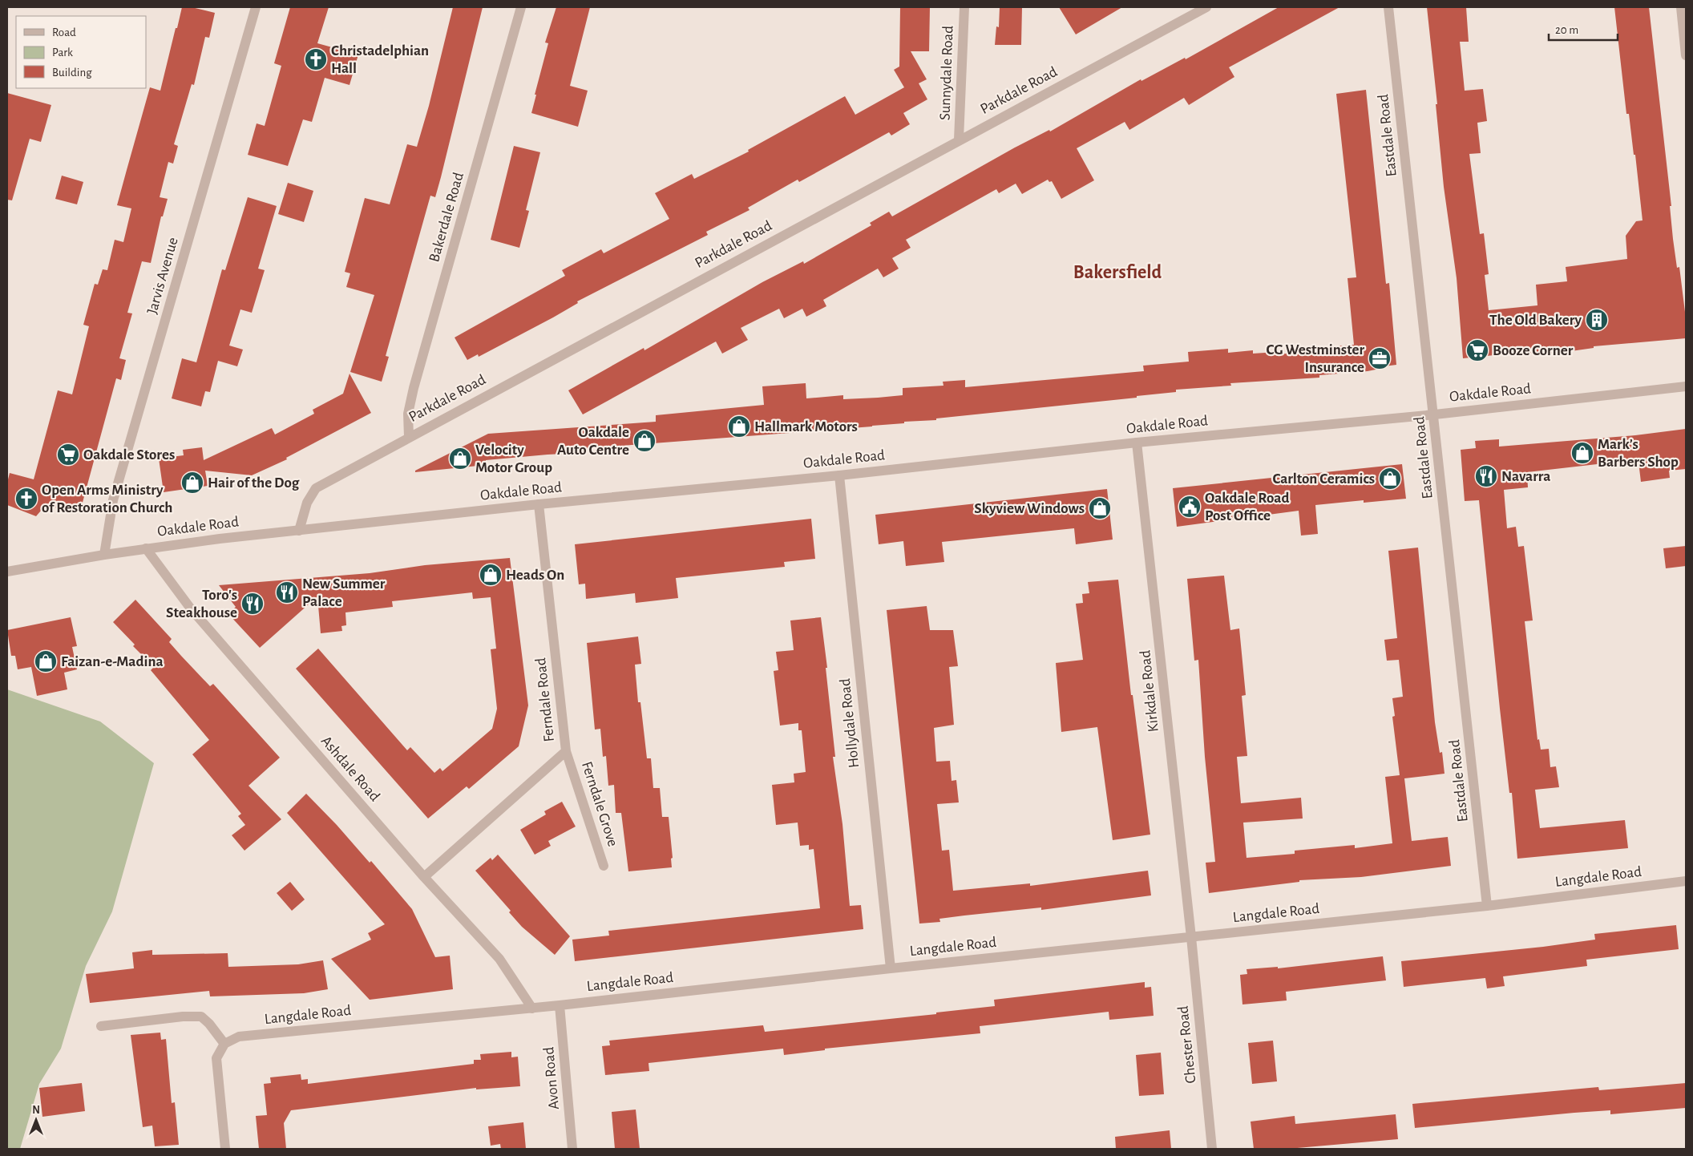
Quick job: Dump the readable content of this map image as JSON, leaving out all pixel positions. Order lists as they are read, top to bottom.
{
  "streets": {
    "street": [
      "Sunnydale Road",
      "Parkdale Road",
      "Eastdale Road",
      "Bakerdale Road",
      "Jarvis Avenue",
      "Oakdale Road",
      "Kirkdale Road",
      "Ferndale Road",
      "Hollydale Road",
      "Ashdale Road",
      "Ferndale Grove",
      "Langdale Road",
      "Chester Road",
      "Avon Road"
    ]
  },
  "crossings": [
    ["Sunnydale Road", "Parkdale Road"],
    ["Parkdale Road", "Bakerdale Road"],
    ["Parkdale Road", "Oakdale Road"],
    ["Eastdale Road", "Oakdale Road"],
    ["Eastdale Road", "Langdale Road"],
    ["Jarvis Avenue", "Oakdale Road"],
    ["Oakdale Road", "Kirkdale Road"],
    ["Oakdale Road", "Ferndale Road"],
    ["Oakdale Road", "Hollydale Road"],
    ["Oakdale Road", "Ashdale Road"],
    ["Kirkdale Road", "Langdale Road"],
    ["Kirkdale Road", "Chester Road"],
    ["Ferndale Road", "Ashdale Road"],
    ["Ferndale Road", "Ferndale Grove"],
    ["Hollydale Road", "Langdale Road"],
    ["Ashdale Road", "Langdale Road"],
    ["Langdale Road", "Chester Road"],
    ["Langdale Road", "Avon Road"]
  ],
  "districts": ["Bakersfield"],
  "places": {
    "church": ["Christadelphian Hall", "Open Arms Ministry of Restoration Church"],
    "building": ["The Old Bakery"],
    "supermarket": ["Booze Corner", "Oakdale Stores"],
    "office": ["CG Westminster Insurance"],
    "shop": [
      "Hallmark Motors",
      "Oakdale Auto Centre",
      "Mark’s Barbers Shop",
      "Velocity Motor Group",
      "Carlton Ceramics",
      "Hair of the Dog",
      "Skyview Windows",
      "Heads On",
      "Faizan-e-Madina"
    ],
    "restaurant": ["Navarra", "New Summer Palace", "Toro's Steakhouse"],
    "public building": ["Oakdale Road Post Office"]
  },
  "legend": ["Road", "Park", "Building"],
  "scale_bar": "20 m",
  "north": "top"
}
